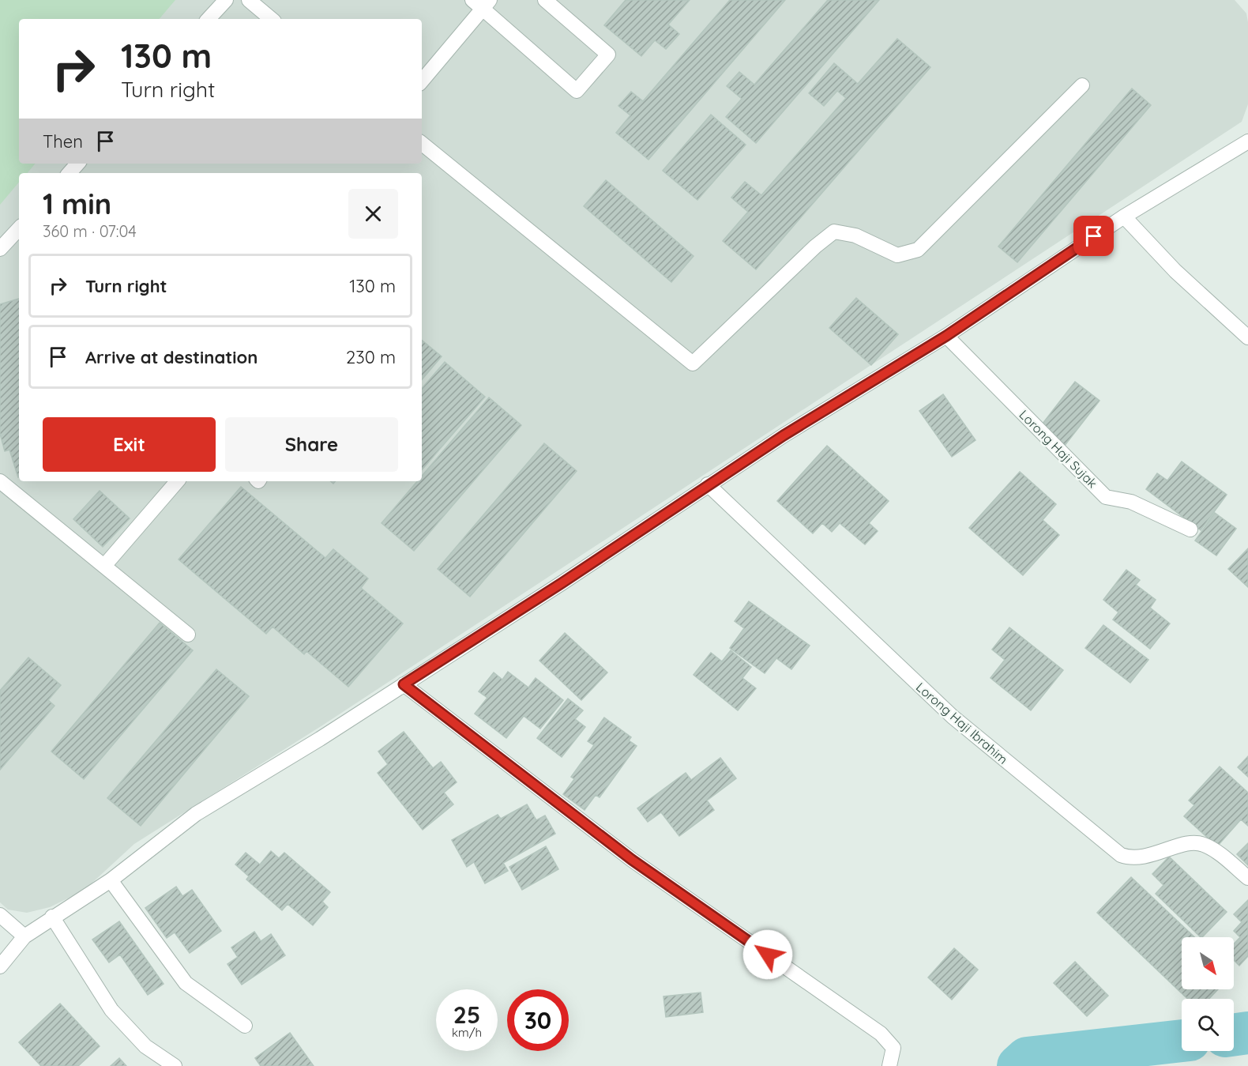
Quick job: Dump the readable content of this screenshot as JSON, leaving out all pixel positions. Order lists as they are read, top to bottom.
{
  "streets": {
    "street": ["Lorong Haji Sujak", "Lorong Haji Ibrahim"]
  },
  "north": "bottom right",
  "page": {
    "turn": ["130 m", "Turn right"],
    "then": "Then",
    "heading": ["1 min", "360 m · 07:04"],
    "list": [
      {
        "name": "Turn right",
        "value": "130 m"
      },
      {
        "name": "Arrive at destination",
        "value": "230 m"
      }
    ],
    "buttons": ["Exit", "Share"],
    "speed": "25 km/h",
    "limit": "30"
  }
}
